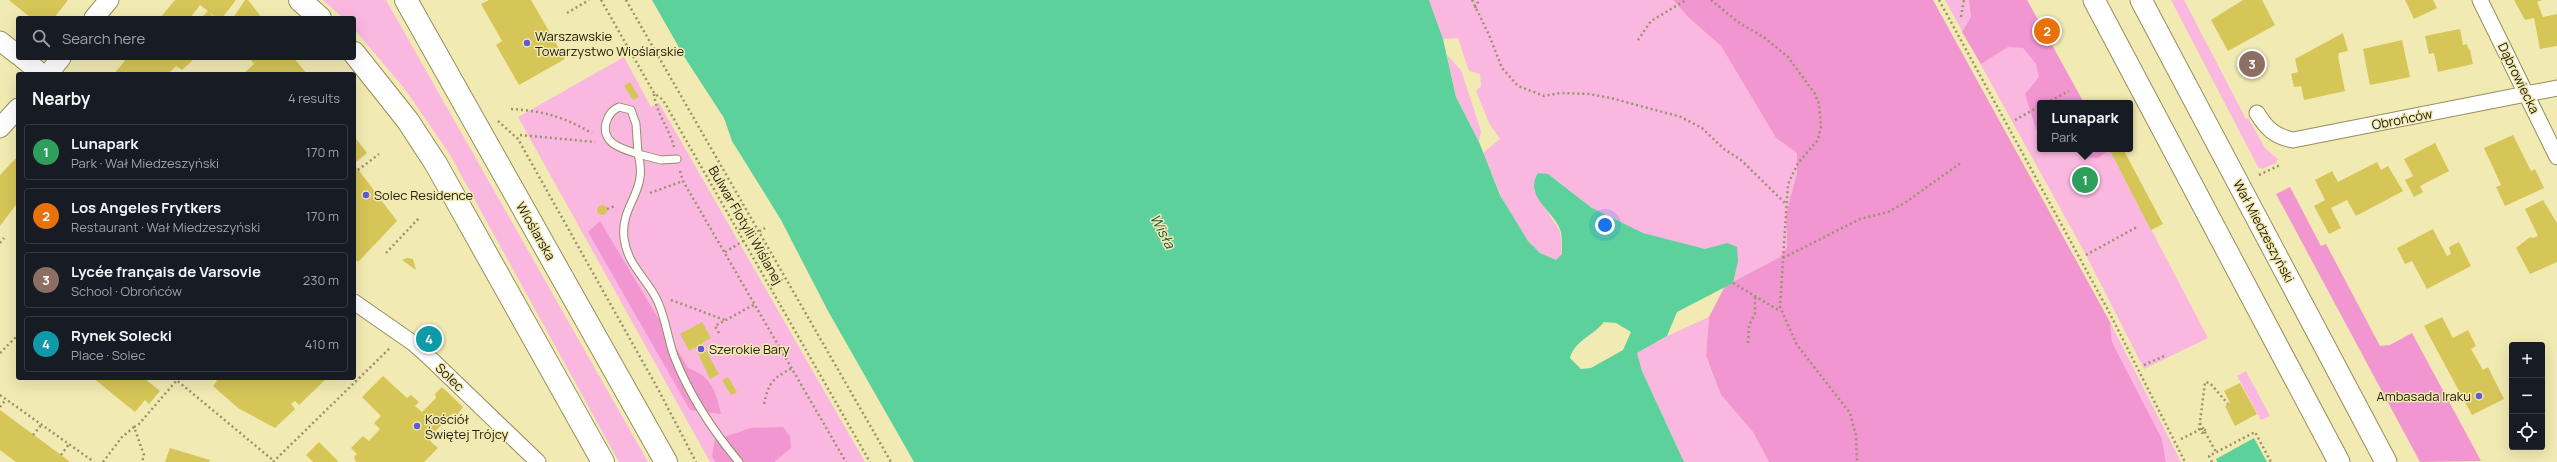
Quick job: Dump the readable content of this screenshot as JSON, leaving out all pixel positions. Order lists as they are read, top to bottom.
{
  "streets": {
    "main road": ["Wioślarska", "Wał Miedzeszyński"],
    "street": ["Dąbrowiecka", "Obrońców", "Solec"],
    "path": ["Bulwar Flotylli Wiślanej"]
  },
  "crossings": [
    ["Dąbrowiecka", "Obrońców"]
  ],
  "water": ["Wisła"],
  "places": [
    "Warszawskie Towarzystwo Wioślarskie",
    "Solec Residence",
    "Szerokie Bary",
    "Ambasada Iraku",
    "Kościół Świętej Trójcy"
  ],
  "page": {
    "pins": [
      "2",
      "3",
      "1",
      "4"
    ],
    "search": "Search here",
    "heading": ["Nearby", "4 results"],
    "popup": ["Lunapark", "Park"],
    "list": [
      {
        "mark": "1",
        "name": "Lunapark",
        "note": "Park · Wał Miedzeszyński",
        "value": "170 m"
      },
      {
        "mark": "2",
        "name": "Los Angeles Frytkers",
        "note": "Restaurant · Wał Miedzeszyński",
        "value": "170 m"
      },
      {
        "mark": "3",
        "name": "Lycée français de Varsovie",
        "note": "School · Obrońców",
        "value": "230 m"
      },
      {
        "mark": "4",
        "name": "Rynek Solecki",
        "note": "Place · Solec",
        "value": "410 m"
      }
    ],
    "map_buttons": ["+", "−"]
  }
}
